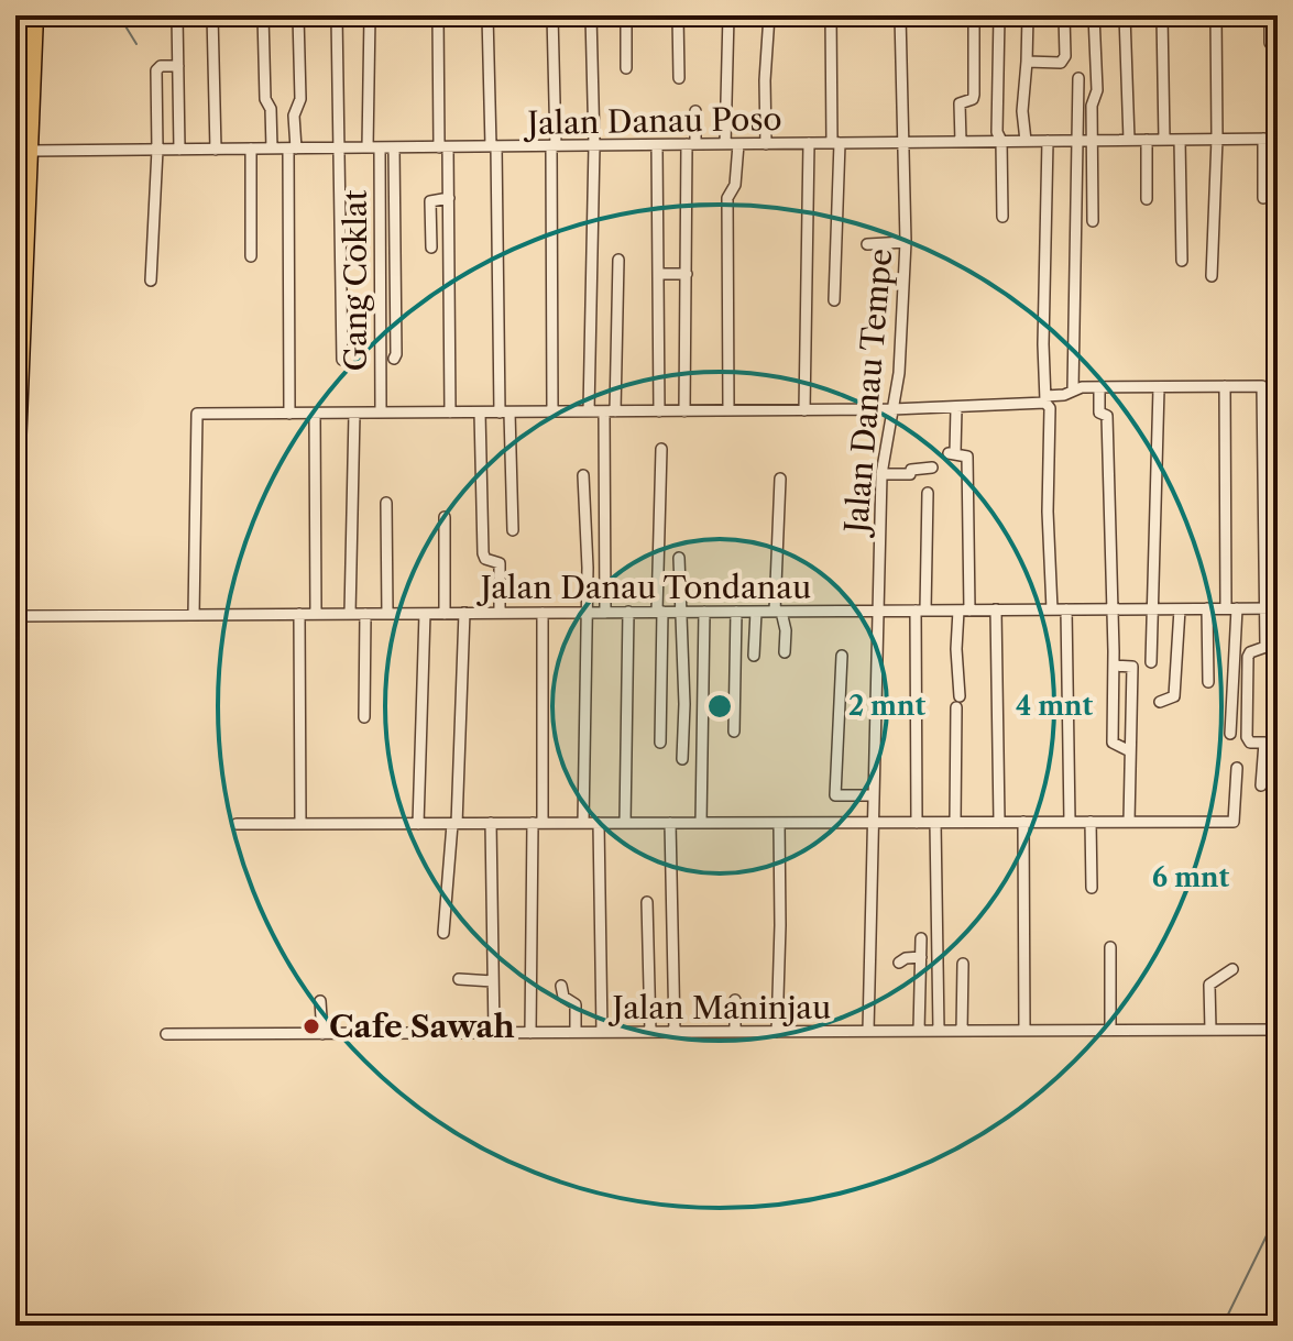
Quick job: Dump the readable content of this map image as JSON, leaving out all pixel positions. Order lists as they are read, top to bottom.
{
  "streets": {
    "street": [
      "Jalan Danau Poso",
      "Gang Coklat",
      "Jalan Danau Tempe",
      "Jalan Danau Tondanau",
      "Jalan Maninjau"
    ]
  },
  "crossings": [
    ["Jalan Danau Poso", "Gang Coklat"],
    ["Jalan Danau Poso", "Jalan Danau Tempe"],
    ["Jalan Danau Tempe", "Jalan Danau Tondanau"],
    ["Jalan Danau Tempe", "Jalan Maninjau"]
  ],
  "places": ["Cafe Sawah"],
  "rings": ["2 mnt", "4 mnt", "6 mnt"]
}
